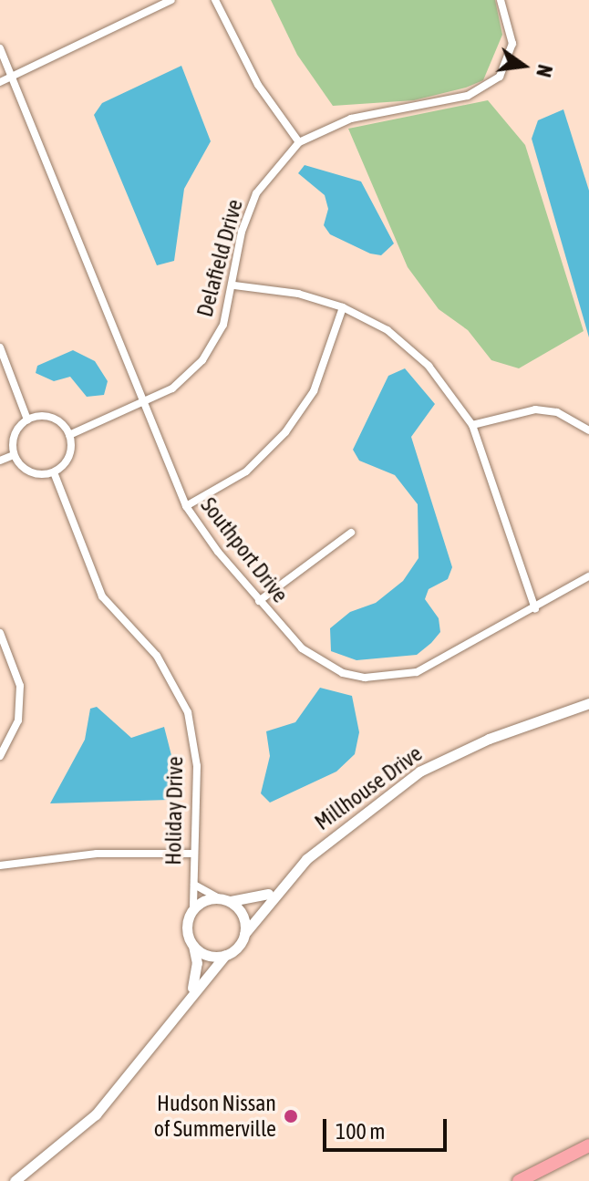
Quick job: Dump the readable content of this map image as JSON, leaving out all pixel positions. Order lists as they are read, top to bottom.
{
  "streets": {
    "main road": ["Millhouse Drive"],
    "street": ["Delafield Drive", "Southport Drive", "Holiday Drive"]
  },
  "crossings": [
    ["Delafield Drive", "Southport Drive"],
    ["Delafield Drive", "Holiday Drive"],
    ["Millhouse Drive", "Holiday Drive"]
  ],
  "places": ["Hudson Nissan of Summerville"],
  "scale_bar": "100 m",
  "north": "right"
}
